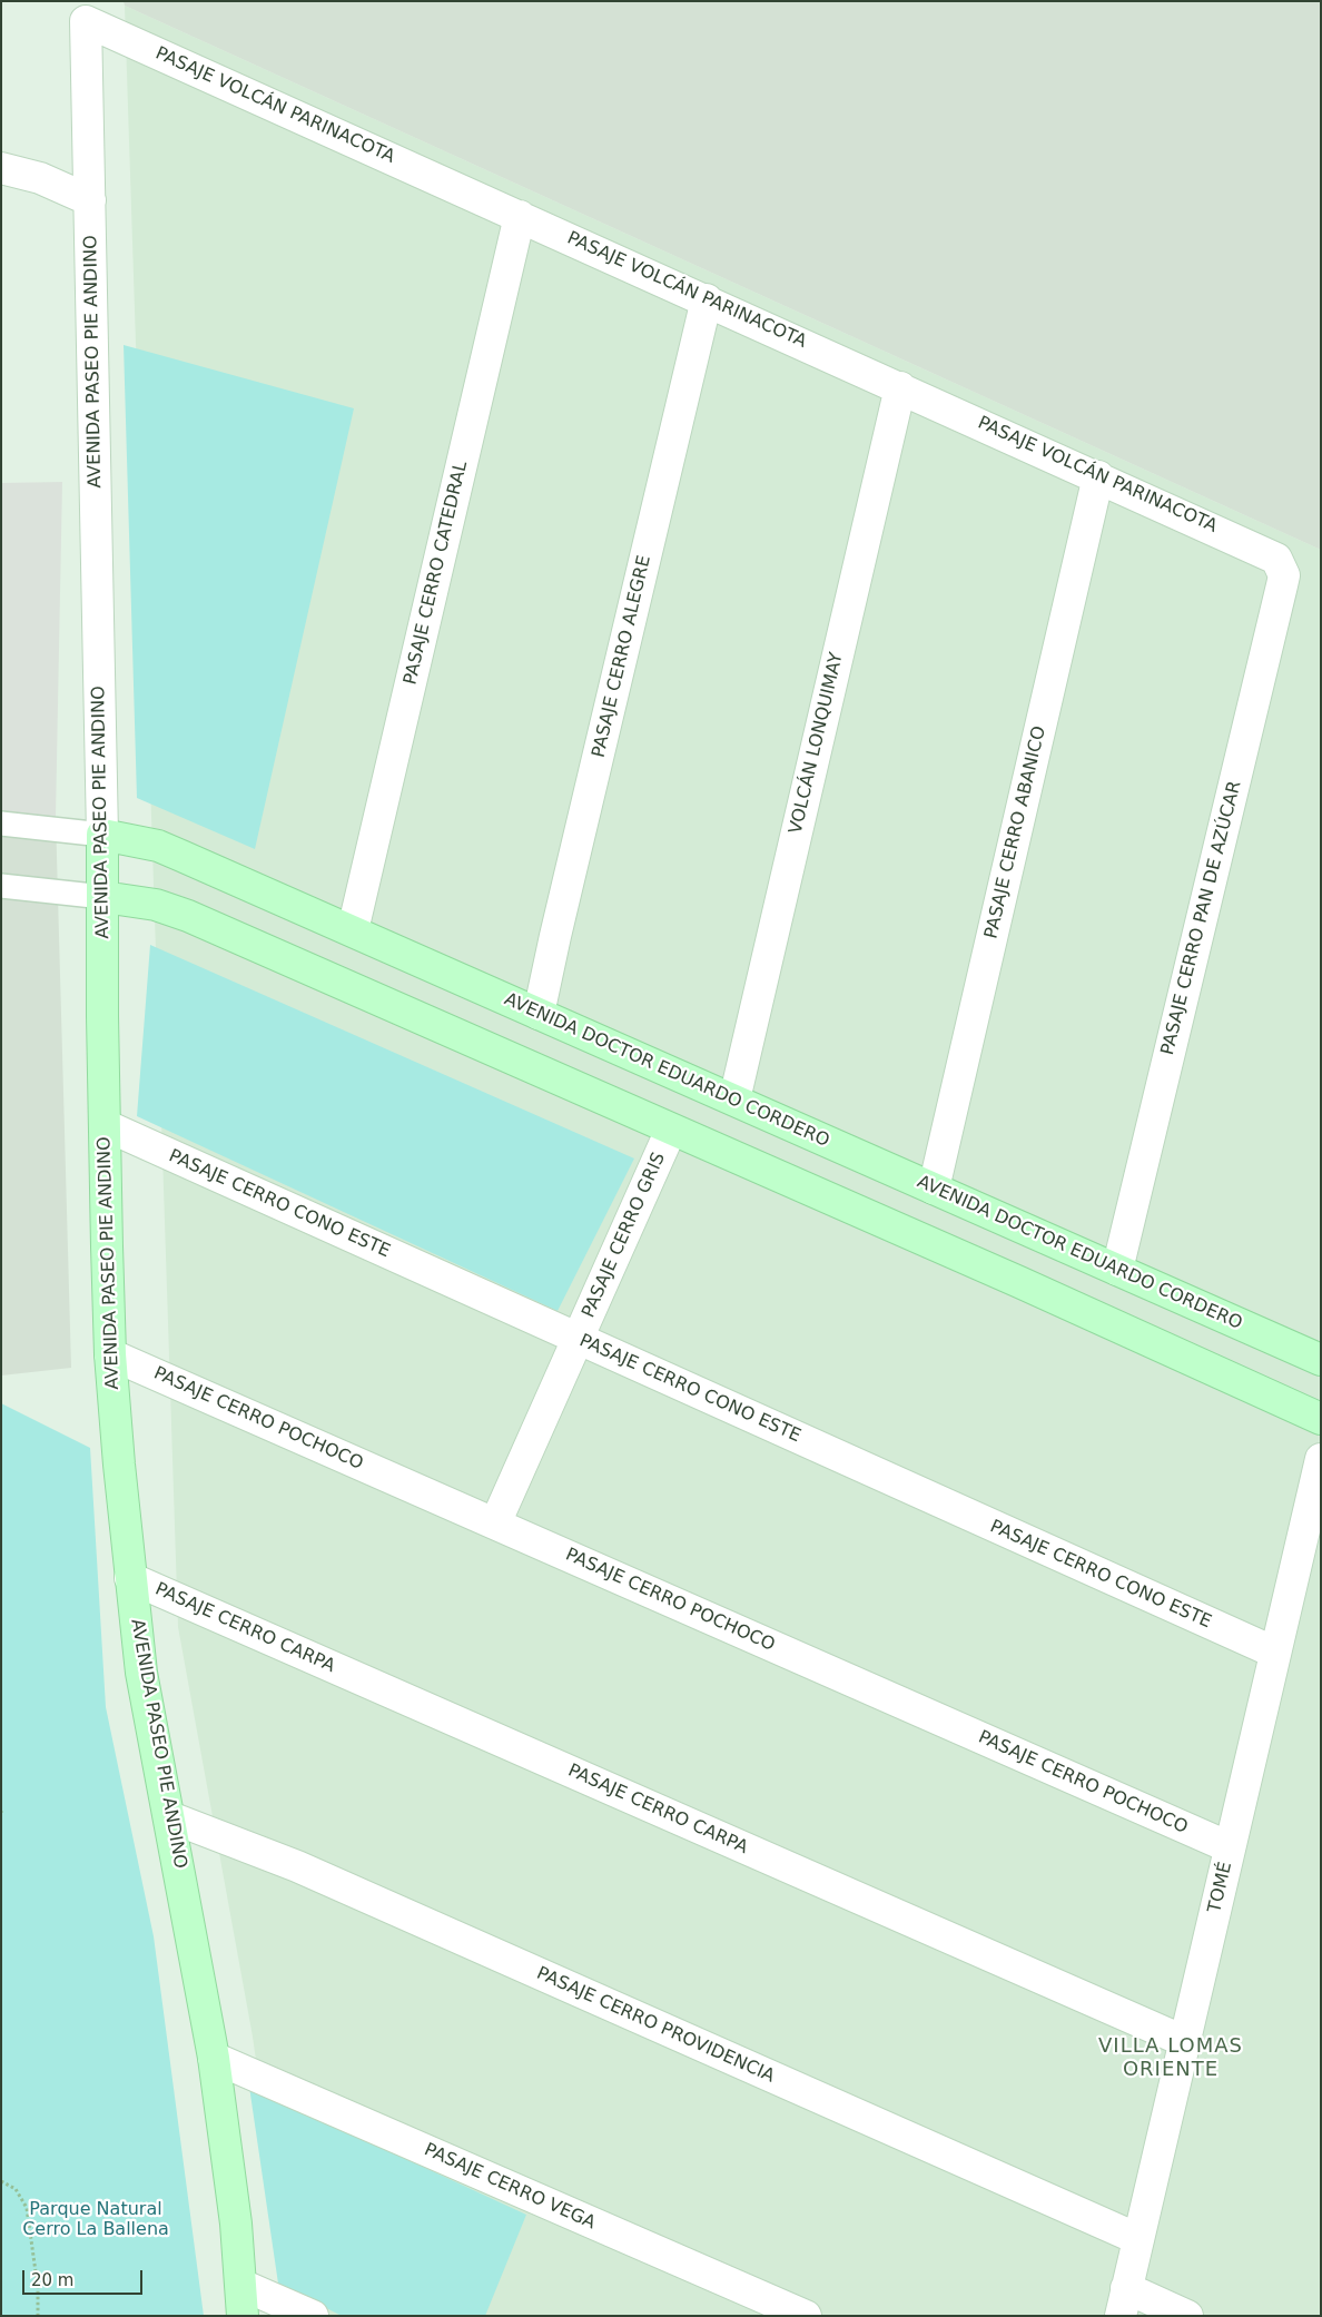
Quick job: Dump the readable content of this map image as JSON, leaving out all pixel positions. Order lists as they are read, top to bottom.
{
  "streets": {
    "street": [
      "PASAJE VOLCÁN PARINACOTA",
      "AVENIDA PASEO PIE ANDINO",
      "PASAJE CERRO CATEDRAL",
      "PASAJE CERRO ALEGRE",
      "VOLCÁN LONQUIMAY",
      "PASAJE CERRO ABANICO",
      "PASAJE CERRO PAN DE AZÚCAR",
      "AVENIDA DOCTOR EDUARDO CORDERO",
      "PASAJE CERRO CONO ESTE",
      "PASAJE CERRO GRIS",
      "PASAJE CERRO POCHOCO",
      "PASAJE CERRO CARPA",
      "TOMÉ",
      "PASAJE CERRO PROVIDENCIA",
      "PASAJE CERRO VEGA"
    ]
  },
  "crossings": [
    ["PASAJE VOLCÁN PARINACOTA", "AVENIDA PASEO PIE ANDINO"],
    ["PASAJE VOLCÁN PARINACOTA", "PASAJE CERRO CATEDRAL"],
    ["PASAJE VOLCÁN PARINACOTA", "PASAJE CERRO ALEGRE"],
    ["PASAJE VOLCÁN PARINACOTA", "VOLCÁN LONQUIMAY"],
    ["PASAJE VOLCÁN PARINACOTA", "PASAJE CERRO ABANICO"],
    ["PASAJE VOLCÁN PARINACOTA", "PASAJE CERRO PAN DE AZÚCAR"],
    ["AVENIDA PASEO PIE ANDINO", "AVENIDA DOCTOR EDUARDO CORDERO"],
    ["AVENIDA PASEO PIE ANDINO", "PASAJE CERRO CONO ESTE"],
    ["AVENIDA PASEO PIE ANDINO", "PASAJE CERRO POCHOCO"],
    ["AVENIDA PASEO PIE ANDINO", "PASAJE CERRO CARPA"],
    ["AVENIDA PASEO PIE ANDINO", "PASAJE CERRO PROVIDENCIA"],
    ["AVENIDA PASEO PIE ANDINO", "PASAJE CERRO VEGA"],
    ["PASAJE CERRO CATEDRAL", "AVENIDA DOCTOR EDUARDO CORDERO"],
    ["PASAJE CERRO ALEGRE", "AVENIDA DOCTOR EDUARDO CORDERO"],
    ["VOLCÁN LONQUIMAY", "AVENIDA DOCTOR EDUARDO CORDERO"],
    ["PASAJE CERRO ABANICO", "AVENIDA DOCTOR EDUARDO CORDERO"],
    ["PASAJE CERRO PAN DE AZÚCAR", "AVENIDA DOCTOR EDUARDO CORDERO"],
    ["PASAJE CERRO CONO ESTE", "PASAJE CERRO GRIS"],
    ["PASAJE CERRO CONO ESTE", "TOMÉ"],
    ["PASAJE CERRO GRIS", "PASAJE CERRO POCHOCO"],
    ["PASAJE CERRO POCHOCO", "TOMÉ"],
    ["PASAJE CERRO CARPA", "TOMÉ"],
    ["TOMÉ", "PASAJE CERRO PROVIDENCIA"]
  ],
  "districts": ["VILLA LOMAS ORIENTE"],
  "parks": ["Parque Natural Cerro La Ballena"],
  "scale_bar": "20 m"
}
